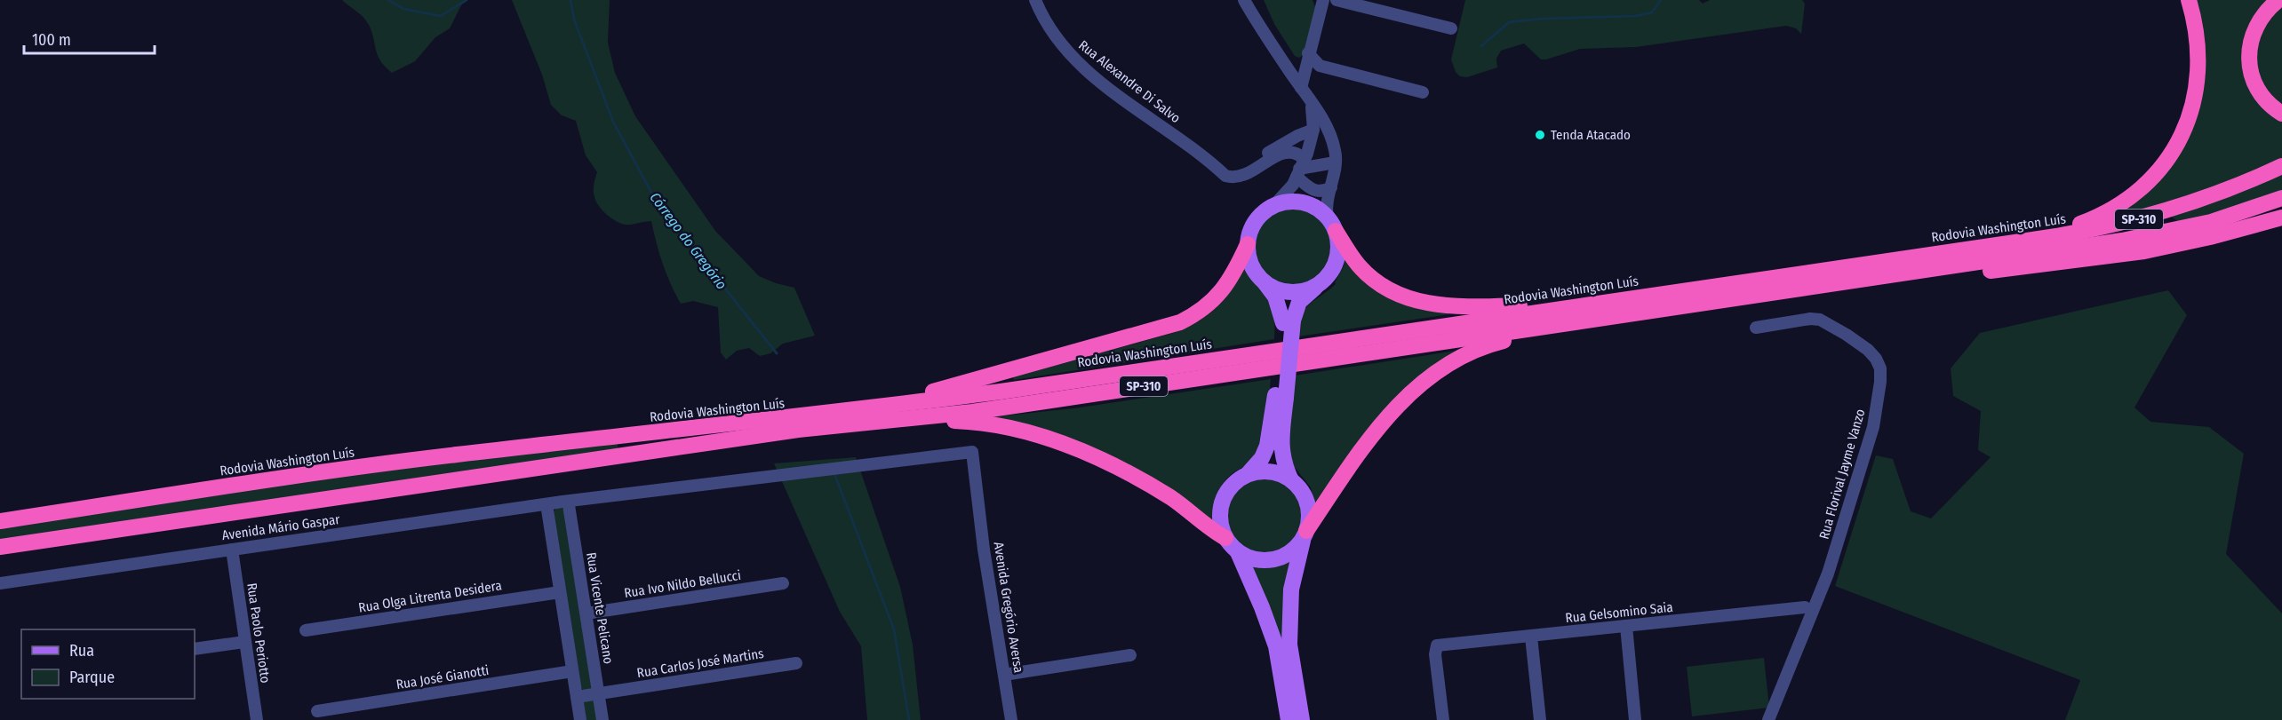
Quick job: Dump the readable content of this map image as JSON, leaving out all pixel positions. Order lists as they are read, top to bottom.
{
  "streets": {
    "highway": ["SP-310", "Rodovia Washington Luís"],
    "street": [
      "Rua Alexandre Di Salvo",
      "Rua Florival Jayme Vanzo",
      "Avenida Mário Gaspar",
      "Rua Ivo Nildo Bellucci",
      "Rua Olga Litrenta Desidera",
      "Avenida Gregório Aversa",
      "Rua Vicente Pelicano",
      "Rua Gelsomino Saia",
      "Rua Paolo Periotto",
      "Rua Carlos José Martins",
      "Rua José Gianotti"
    ]
  },
  "crossings": [
    ["Avenida Mário Gaspar", "Avenida Gregório Aversa"],
    ["Avenida Mário Gaspar", "Rua Vicente Pelicano"],
    ["Avenida Mário Gaspar", "Rua Paolo Periotto"],
    ["Rua Ivo Nildo Bellucci", "Rua Vicente Pelicano"],
    ["Avenida Gregório Aversa", "Rua Vicente Pelicano"],
    ["Rua Vicente Pelicano", "Rua Carlos José Martins"]
  ],
  "water": ["Córrego do Gregório"],
  "places": ["Tenda Atacado"],
  "legend": ["Rua", "Parque"],
  "scale_bar": "100 m"
}
